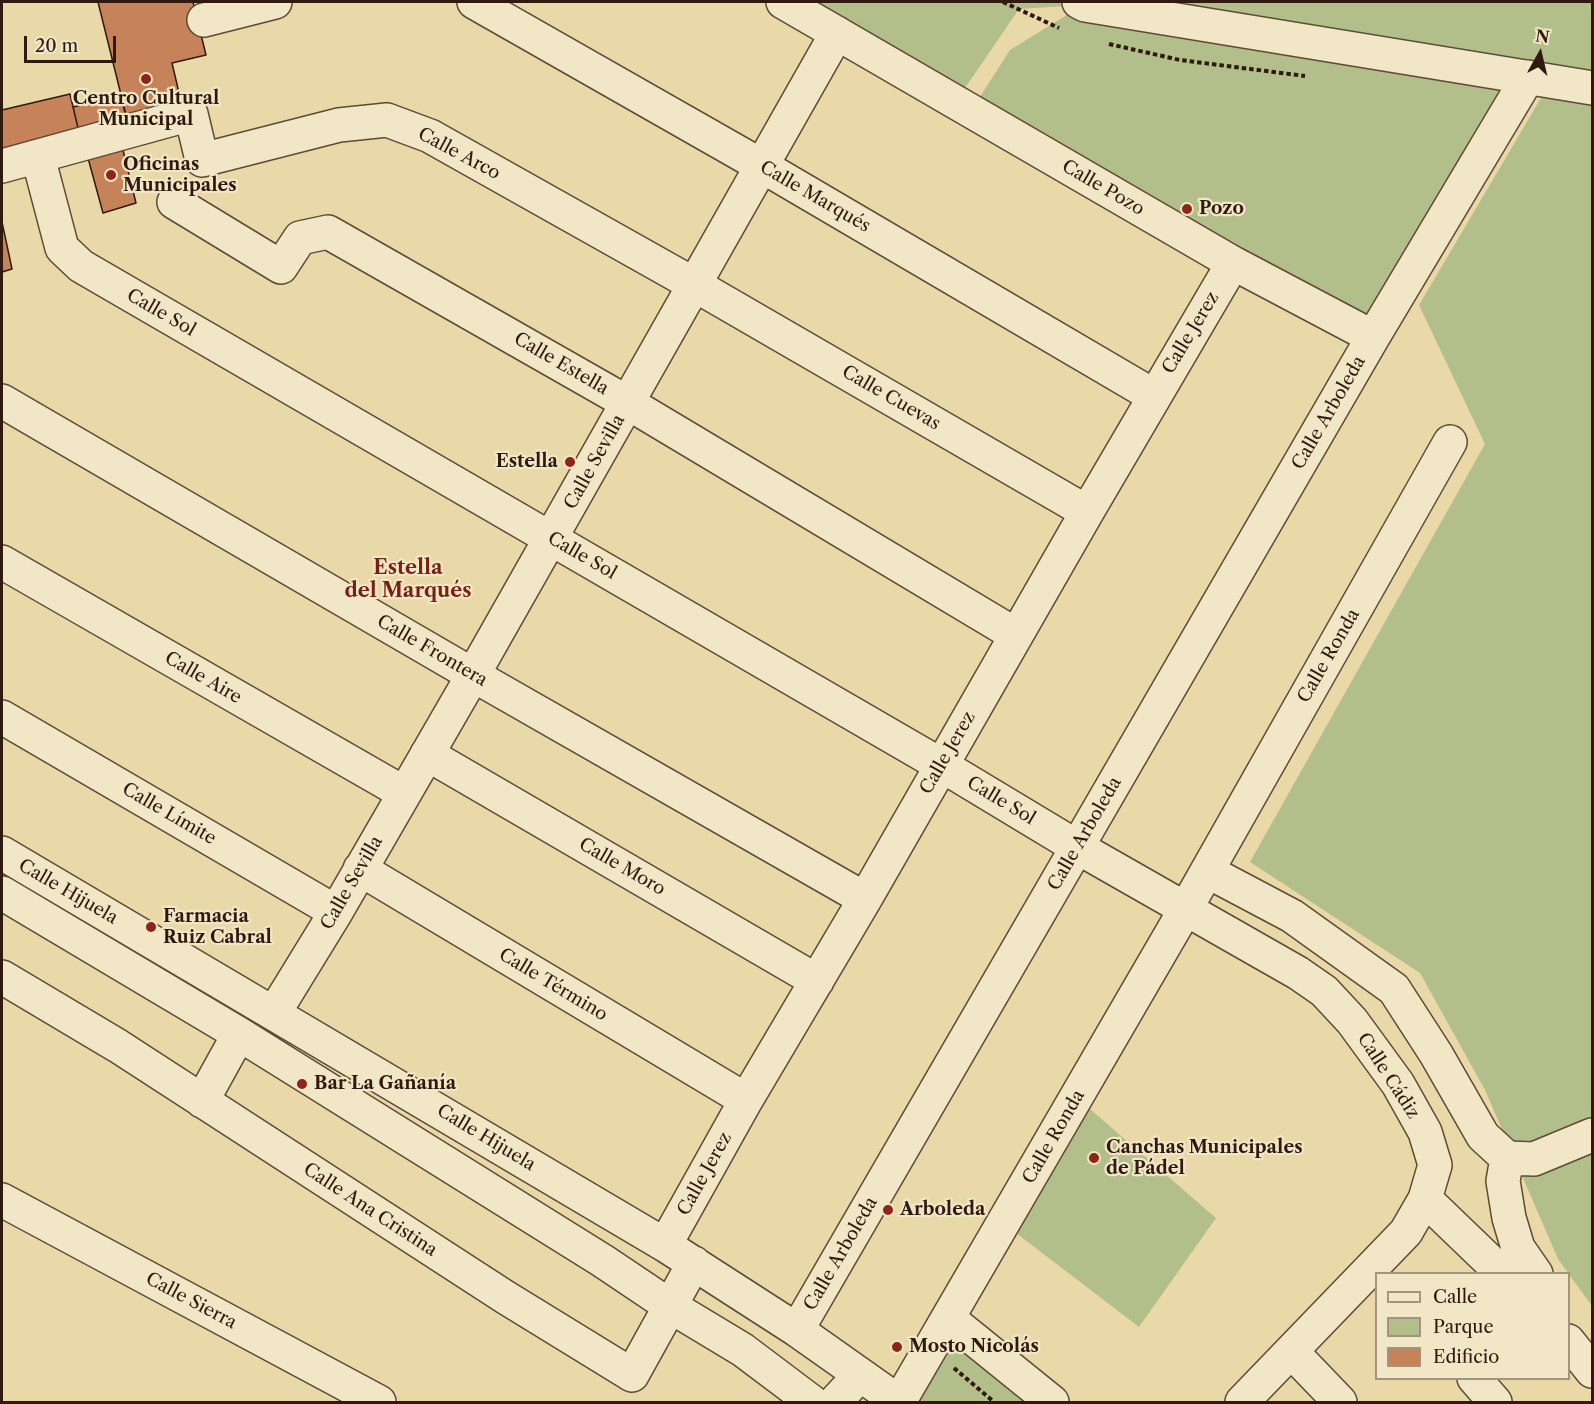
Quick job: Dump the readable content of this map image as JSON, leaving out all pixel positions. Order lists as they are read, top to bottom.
{
  "streets": {
    "street": [
      "Calle Arco",
      "Calle Pozo",
      "Calle Marqués",
      "Calle Sol",
      "Calle Jerez",
      "Calle Estella",
      "Calle Cuevas",
      "Calle Arboleda",
      "Calle Sevilla",
      "Calle Frontera",
      "Calle Ronda",
      "Calle Aire",
      "Calle Límite",
      "Calle Moro",
      "Calle Hijuela",
      "Calle Término",
      "Calle Cádiz",
      "Calle Ana Cristina",
      "Calle Sierra"
    ]
  },
  "crossings": [
    ["Calle Arco", "Calle Sol"],
    ["Calle Arco", "Calle Cuevas"],
    ["Calle Arco", "Calle Sevilla"],
    ["Calle Pozo", "Calle Jerez"],
    ["Calle Pozo", "Calle Arboleda"],
    ["Calle Pozo", "Calle Sevilla"],
    ["Calle Marqués", "Calle Jerez"],
    ["Calle Marqués", "Calle Sevilla"],
    ["Calle Sol", "Calle Jerez"],
    ["Calle Sol", "Calle Arboleda"],
    ["Calle Sol", "Calle Sevilla"],
    ["Calle Sol", "Calle Ronda"],
    ["Calle Sol", "Calle Cádiz"],
    ["Calle Jerez", "Calle Estella"],
    ["Calle Jerez", "Calle Cuevas"],
    ["Calle Jerez", "Calle Frontera"],
    ["Calle Jerez", "Calle Moro"],
    ["Calle Jerez", "Calle Hijuela"],
    ["Calle Jerez", "Calle Término"],
    ["Calle Estella", "Calle Sevilla"],
    ["Calle Cuevas", "Calle Sevilla"],
    ["Calle Arboleda", "Calle Hijuela"],
    ["Calle Sevilla", "Calle Frontera"],
    ["Calle Sevilla", "Calle Aire"],
    ["Calle Sevilla", "Calle Límite"],
    ["Calle Sevilla", "Calle Moro"],
    ["Calle Sevilla", "Calle Hijuela"],
    ["Calle Sevilla", "Calle Término"],
    ["Calle Ronda", "Calle Hijuela"],
    ["Calle Ronda", "Calle Cádiz"],
    ["Calle Hijuela", "Calle Ana Cristina"]
  ],
  "districts": ["Estella del Marqués"],
  "places": [
    "Centro Cultural Municipal",
    "Oficinas Municipales",
    "Pozo",
    "Estella",
    "Farmacia Ruiz Cabral",
    "Bar La Gañanía",
    "Canchas Municipales de Pádel",
    "Arboleda",
    "Mosto Nicolás"
  ],
  "legend": ["Calle", "Parque", "Edificio"],
  "scale_bar": "20 m",
  "north": "top"
}
